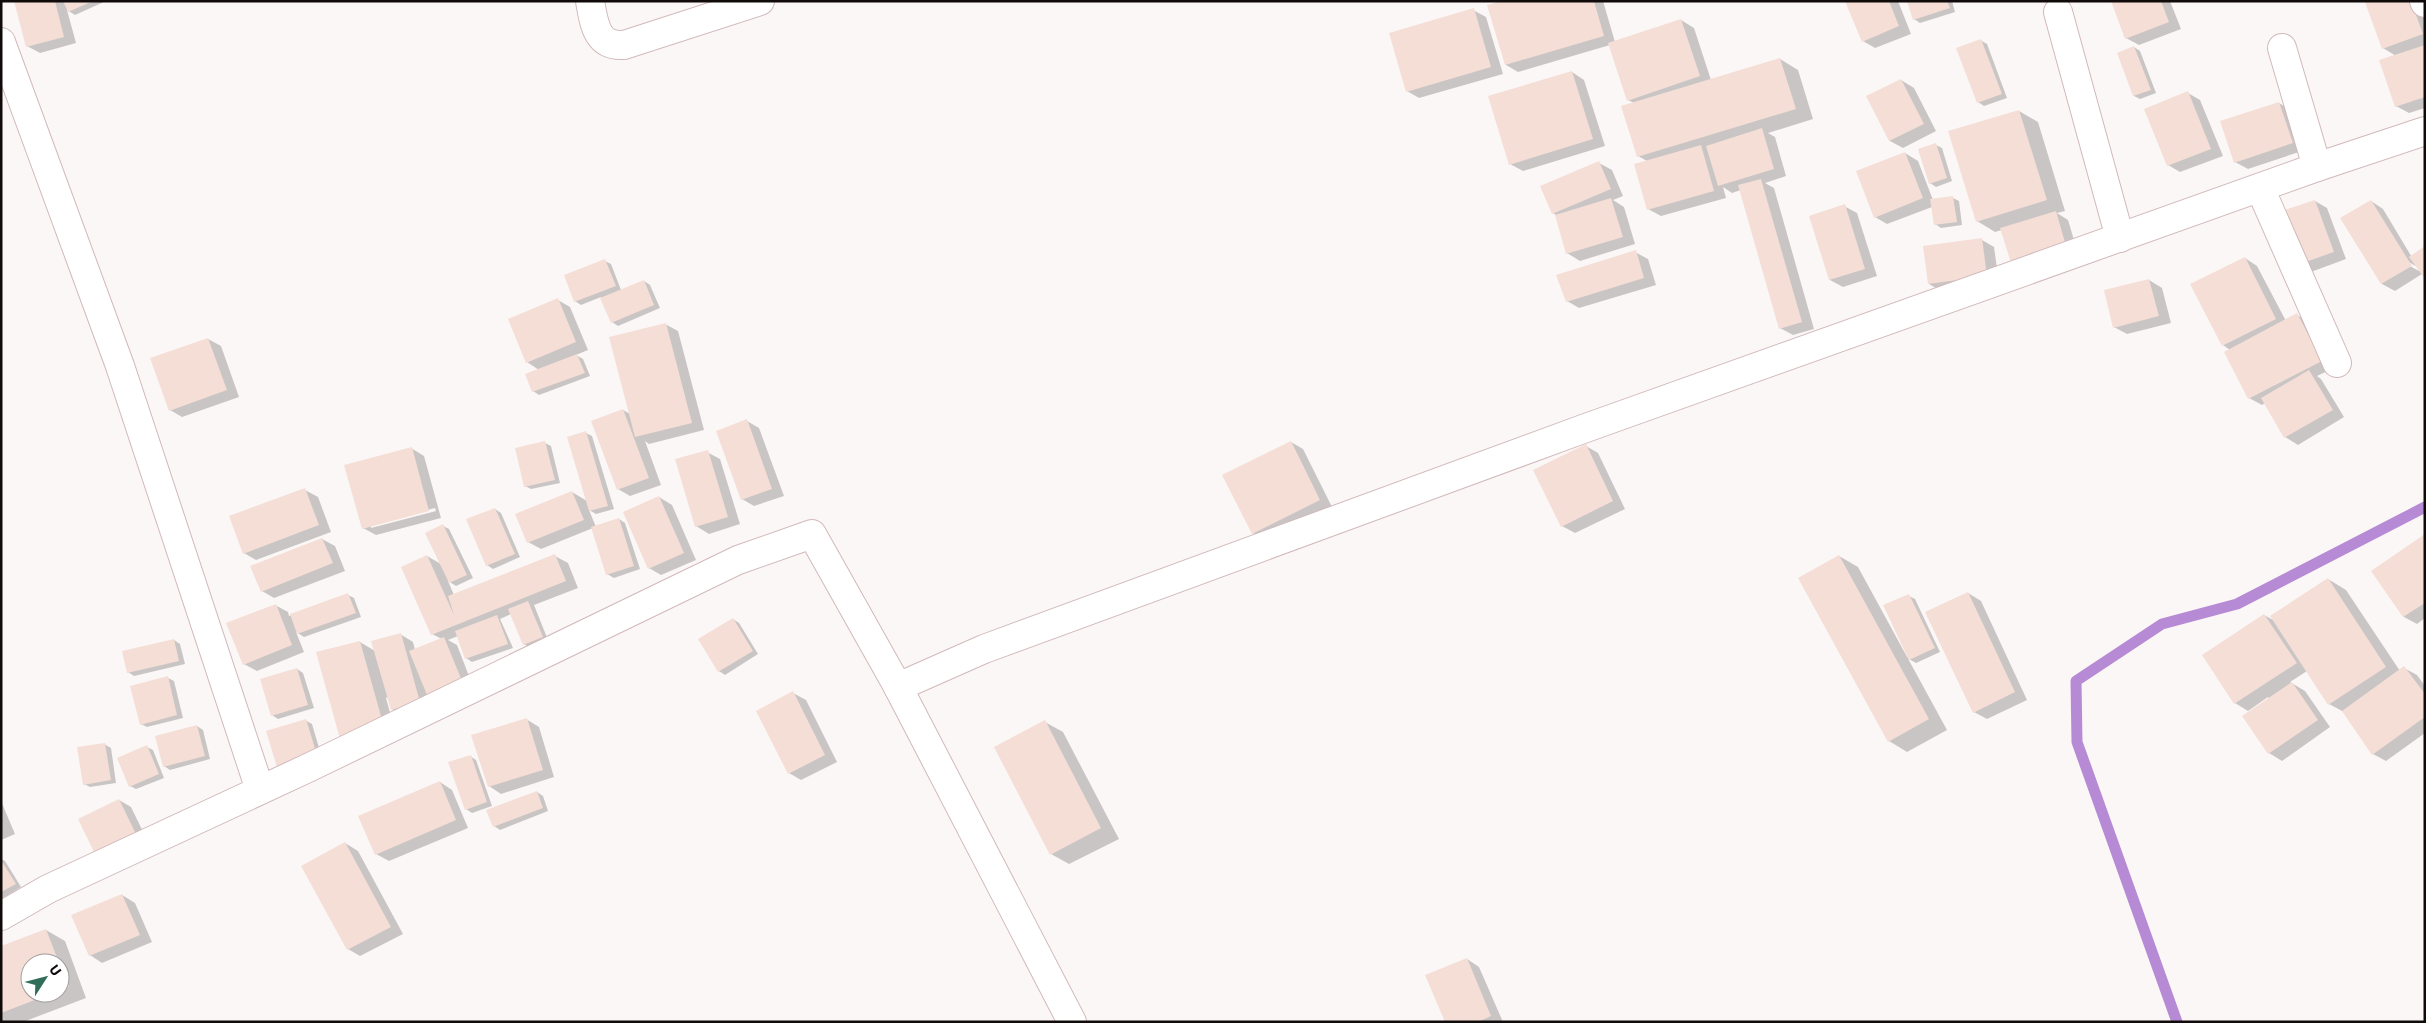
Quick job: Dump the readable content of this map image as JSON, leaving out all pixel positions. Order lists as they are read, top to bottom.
{
  "north": "top right"
}
